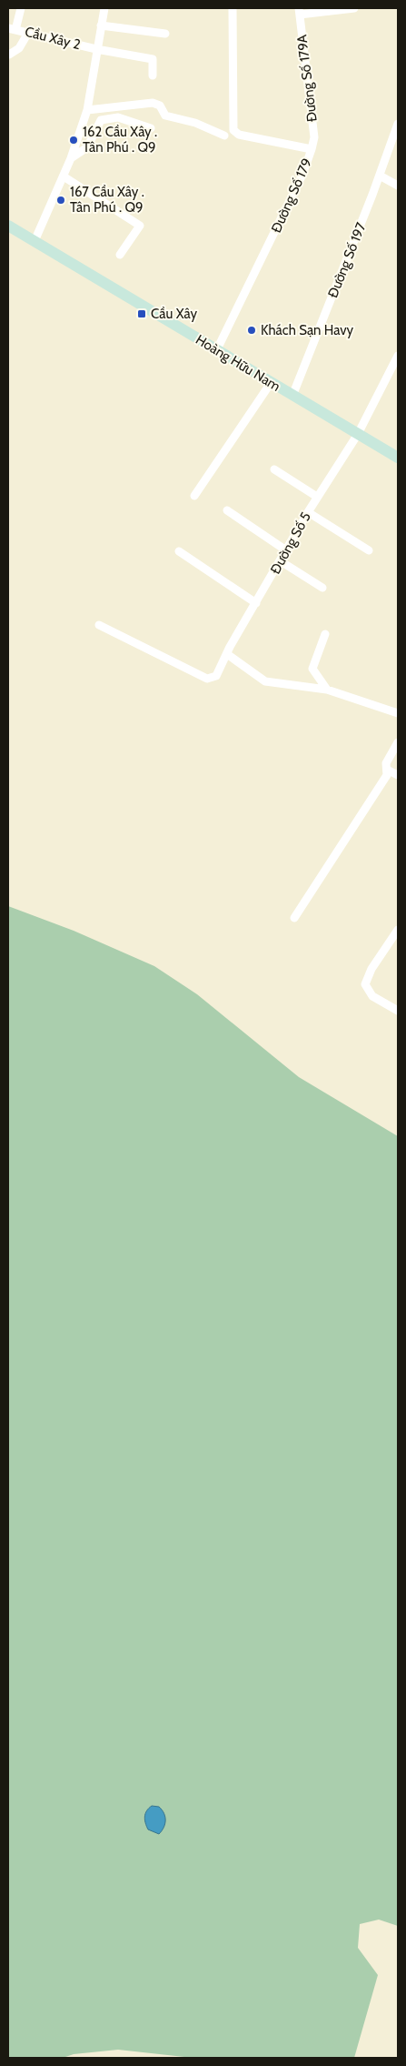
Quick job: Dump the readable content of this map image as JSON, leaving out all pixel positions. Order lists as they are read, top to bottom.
{
  "streets": {
    "main road": ["Hoàng Hữu Nam"],
    "street": [
      "Cầu Xây 2",
      "Đường Số 179A",
      "Đường Số 179",
      "Đường Số 197",
      "Đường Số 5"
    ]
  },
  "crossings": [
    ["Đường Số 179A", "Đường Số 179"],
    ["Đường Số 179", "Hoàng Hữu Nam"],
    ["Đường Số 197", "Hoàng Hữu Nam"],
    ["Hoàng Hữu Nam", "Đường Số 5"]
  ],
  "places": {
    "other": ["162 Cầu Xây . Tân Phú . Q9", "167 Cầu Xây . Tân Phú . Q9", "Khách Sạn Havy"],
    "transit": ["Cầu Xây"]
  }
}
